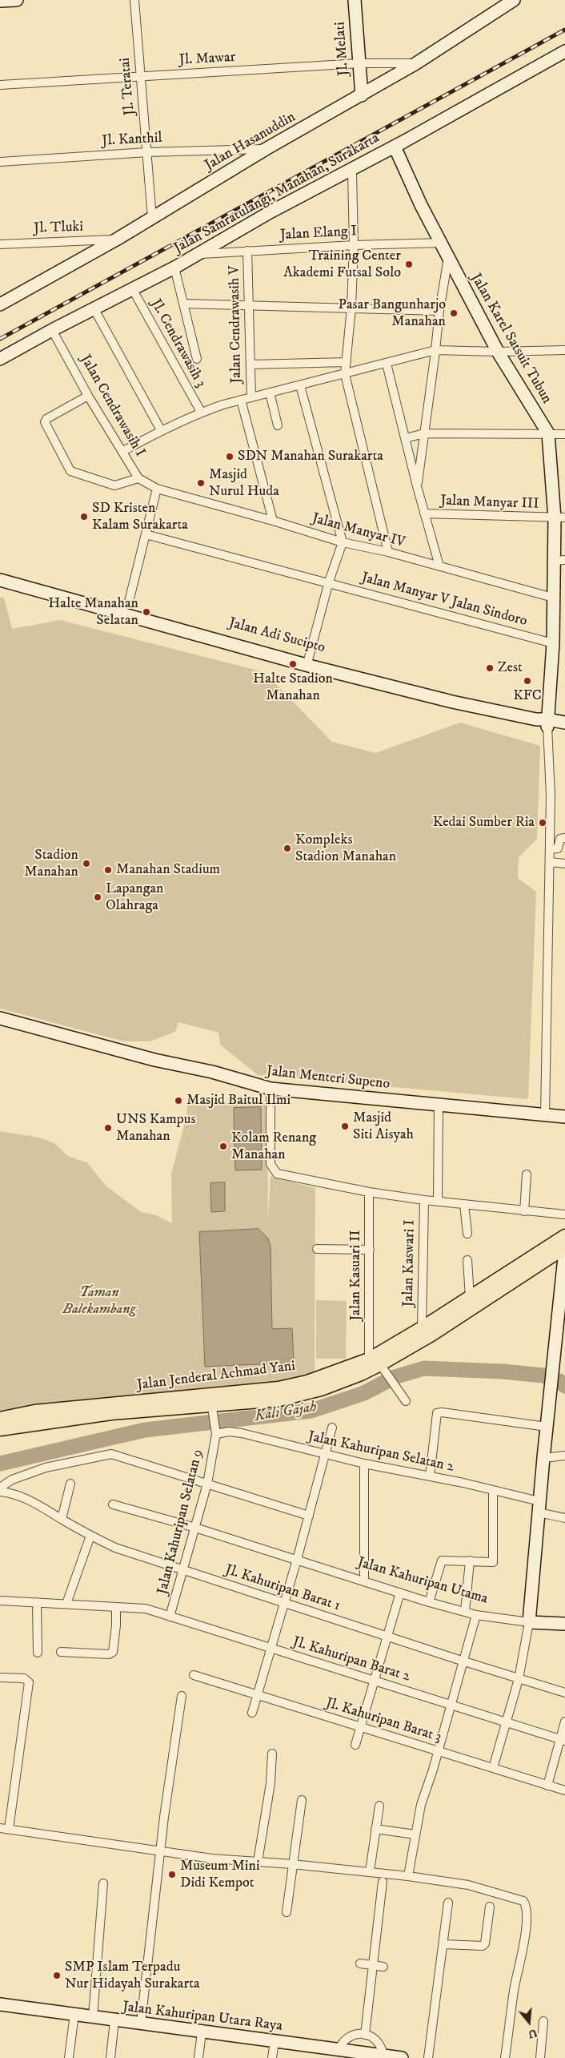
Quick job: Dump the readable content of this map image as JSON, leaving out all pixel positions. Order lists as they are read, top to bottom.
{
  "streets": {
    "main road": [
      "Jl. Melati",
      "Jalan Hasanuddin",
      "Jalan Samratulangi, Manahan, Surakarta",
      "Jalan Karel Satsuit Tubun",
      "Jalan Adi Sucipto",
      "Jalan Menteri Supeno",
      "Jalan Jenderal Achmad Yani",
      "Jalan Kahuripan Utama",
      "Jalan Kahuripan Utara Raya"
    ],
    "street": [
      "Jl. Mawar",
      "Jl. Teratai",
      "Jl. Kanthil",
      "Jl. Tluki",
      "Jalan Elang I",
      "Jalan Cendrawasih V",
      "Jl. Cendrawasih 3",
      "Jalan Cendrawasih I",
      "Jalan Manyar III",
      "Jalan Manyar IV",
      "Jalan Manyar V Jalan Sindoro",
      "Jalan Kaswari I",
      "Jalan Kasuari II",
      "Jalan Kahuripan Selatan 2",
      "Jalan Kahuripan Selatan 9",
      "Jl. Kahuripan Barat 1",
      "Jl. Kahuripan Barat 2",
      "Jl. Kahuripan Barat 3"
    ]
  },
  "crossings": [
    ["Jl. Melati", "Jl. Mawar"],
    ["Jl. Melati", "Jalan Hasanuddin"],
    ["Jl. Mawar", "Jl. Teratai"],
    ["Jl. Mawar", "Jalan Hasanuddin"],
    ["Jl. Teratai", "Jl. Kanthil"],
    ["Jl. Teratai", "Jalan Hasanuddin"],
    ["Jl. Kanthil", "Jalan Hasanuddin"],
    ["Jalan Hasanuddin", "Jl. Tluki"],
    ["Jalan Samratulangi, Manahan, Surakarta", "Jalan Elang I"],
    ["Jalan Samratulangi, Manahan, Surakarta", "Jalan Karel Satsuit Tubun"],
    ["Jalan Samratulangi, Manahan, Surakarta", "Jl. Cendrawasih 3"],
    ["Jalan Samratulangi, Manahan, Surakarta", "Jalan Cendrawasih I"],
    ["Jalan Elang I", "Jalan Cendrawasih V"],
    ["Jalan Elang I", "Jalan Karel Satsuit Tubun"],
    ["Jalan Karel Satsuit Tubun", "Jalan Manyar III"],
    ["Jalan Karel Satsuit Tubun", "Jalan Manyar IV"],
    ["Jalan Karel Satsuit Tubun", "Jalan Manyar V Jalan Sindoro"],
    ["Jalan Karel Satsuit Tubun", "Jalan Adi Sucipto"],
    ["Jalan Cendrawasih I", "Jalan Manyar IV"],
    ["Jalan Kaswari I", "Jalan Jenderal Achmad Yani"],
    ["Jalan Kasuari II", "Jalan Jenderal Achmad Yani"],
    ["Jalan Kahuripan Selatan 2", "Jalan Kahuripan Selatan 9"],
    ["Jalan Kahuripan Selatan 9", "Jalan Kahuripan Utama"],
    ["Jalan Kahuripan Selatan 9", "Jl. Kahuripan Barat 1"],
    ["Jalan Kahuripan Selatan 9", "Jl. Kahuripan Barat 2"]
  ],
  "water": ["Kali Gajah"],
  "parks": ["Taman Balekambang"],
  "places": [
    "Training Center Akademi Futsal Solo",
    "Pasar Bangunharjo Manahan",
    "SDN Manahan Surakarta",
    "Masjid Nurul Huda",
    "SD Kristen Kalam Surakarta",
    "Halte Manahan Selatan",
    "Halte Stadion Manahan",
    "Zest",
    "KFC",
    "Kedai Sumber Ria",
    "Kompleks Stadion Manahan",
    "Stadion Manahan",
    "Manahan Stadium",
    "Lapangan Olahraga",
    "Masjid Baitul Ilmi",
    "Masjid Siti Aisyah",
    "UNS Kampus Manahan",
    "Kolam Renang Manahan",
    "Museum Mini Didi Kempot",
    "SMP Islam Terpadu Nur Hidayah Surakarta"
  ],
  "north": "bottom"
}
